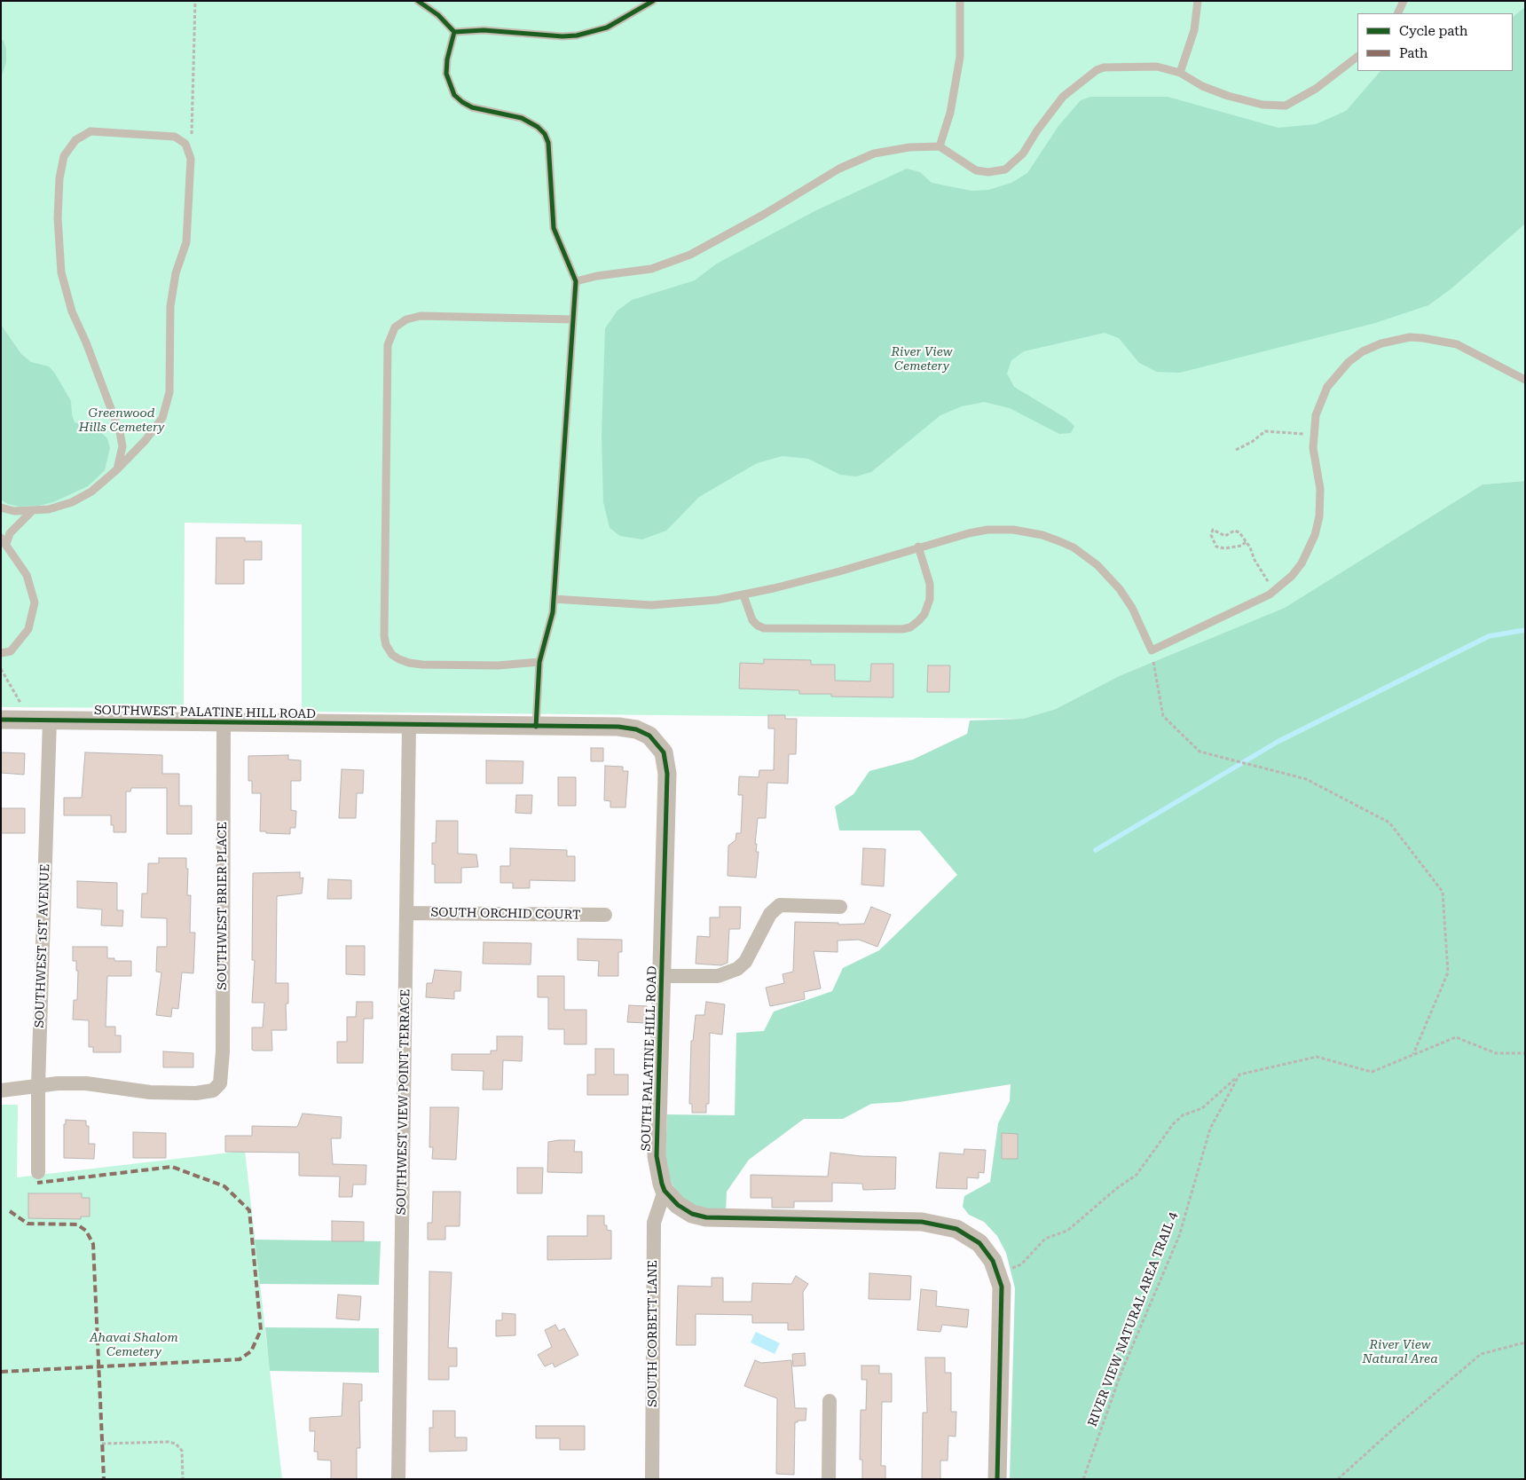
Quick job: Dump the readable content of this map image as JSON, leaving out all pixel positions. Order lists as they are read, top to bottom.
{
  "streets": {
    "street": [
      "SOUTHWEST PALATINE HILL ROAD",
      "SOUTHWEST BRIER PLACE",
      "SOUTH ORCHID COURT",
      "SOUTHWEST 1ST AVENUE",
      "SOUTH PALATINE HILL ROAD",
      "SOUTHWEST VIEW POINT TERRACE",
      "SOUTH CORBETT LANE"
    ],
    "path": ["RIVER VIEW NATURAL AREA TRAIL 4"]
  },
  "crossings": [
    ["SOUTHWEST PALATINE HILL ROAD", "SOUTHWEST BRIER PLACE"],
    ["SOUTHWEST PALATINE HILL ROAD", "SOUTHWEST 1ST AVENUE"],
    ["SOUTHWEST PALATINE HILL ROAD", "SOUTH PALATINE HILL ROAD"],
    ["SOUTHWEST PALATINE HILL ROAD", "SOUTHWEST VIEW POINT TERRACE"],
    ["SOUTHWEST BRIER PLACE", "SOUTHWEST 1ST AVENUE"],
    ["SOUTH ORCHID COURT", "SOUTHWEST VIEW POINT TERRACE"],
    ["SOUTH PALATINE HILL ROAD", "SOUTHWEST VIEW POINT TERRACE"],
    ["SOUTH PALATINE HILL ROAD", "SOUTH CORBETT LANE"]
  ],
  "parks": [
    "River View Cemetery",
    "Greenwood Hills Cemetery",
    "Ahavai Shalom Cemetery",
    "River View Natural Area"
  ],
  "legend": ["Cycle path", "Path"]
}
